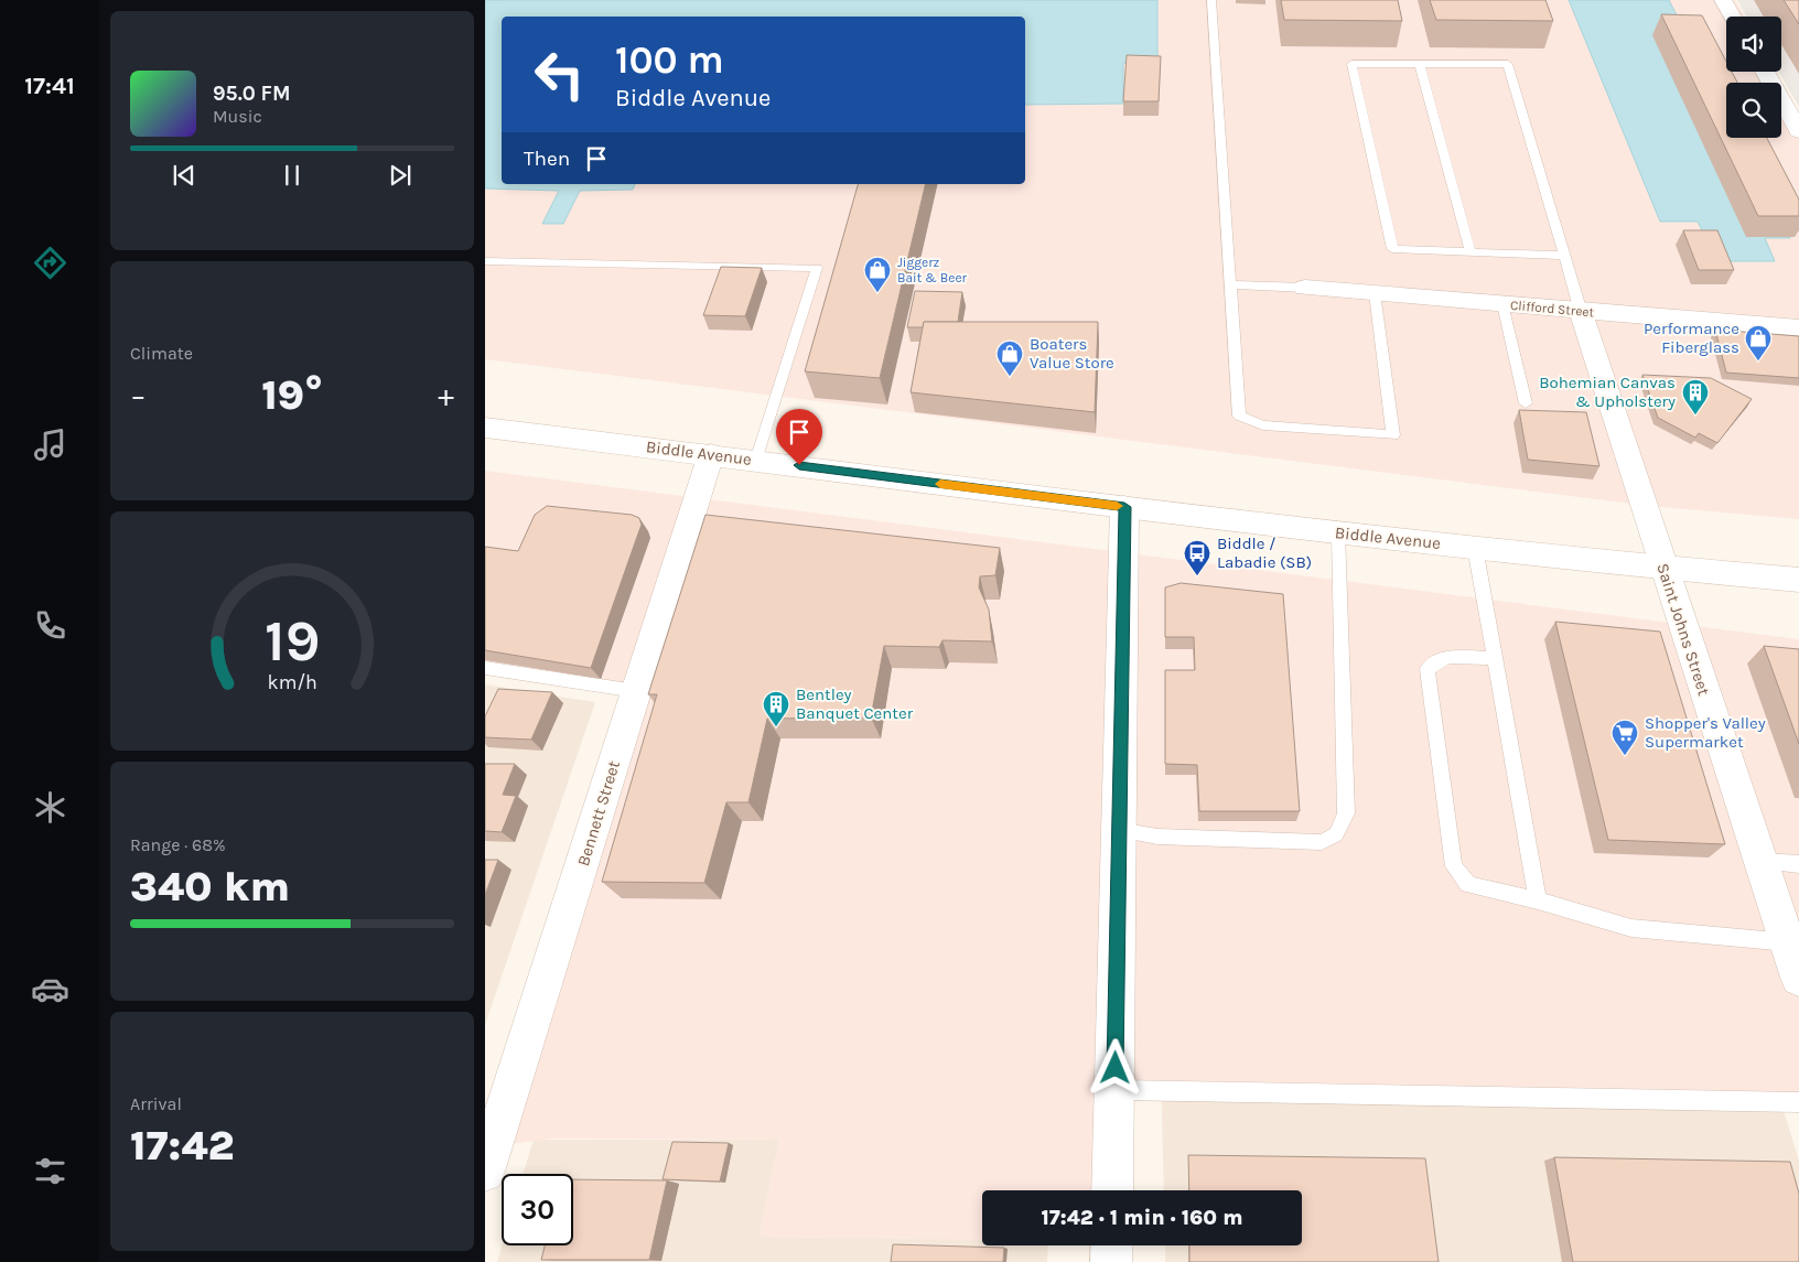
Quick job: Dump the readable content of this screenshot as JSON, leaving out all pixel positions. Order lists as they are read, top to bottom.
{
  "streets": {
    "street": [
      "Clifford Street",
      "Biddle Avenue",
      "Saint Johns Street",
      "Bennett Street"
    ]
  },
  "crossings": [
    ["Clifford Street", "Saint Johns Street"],
    ["Biddle Avenue", "Saint Johns Street"],
    ["Biddle Avenue", "Bennett Street"]
  ],
  "places": {
    "shop": ["Jiggerz Bait & Beer", "Performance Fiberglass", "Boaters Value Store"],
    "building": ["Bohemian Canvas & Upholstery", "Bentley Banquet Center"],
    "bus stop": ["Biddle / Labadie (SB)"],
    "supermarket": ["Shopper's Valley Supermarket"]
  },
  "page": {
    "tabs": "17:41",
    "turn": ["100 m", "Biddle Avenue"],
    "song": ["95.0 FM", "Music"],
    "then": "Then",
    "tile": [
      "Climate",
      ["Range · 68%", "340 km"],
      ["Arrival", "17:42"]
    ],
    "heat": ["−", "19°", "+"],
    "limit": "30",
    "trip": "17:42 · 1 min · 160 m",
    "gauge": ["19", "km/h"]
  }
}
